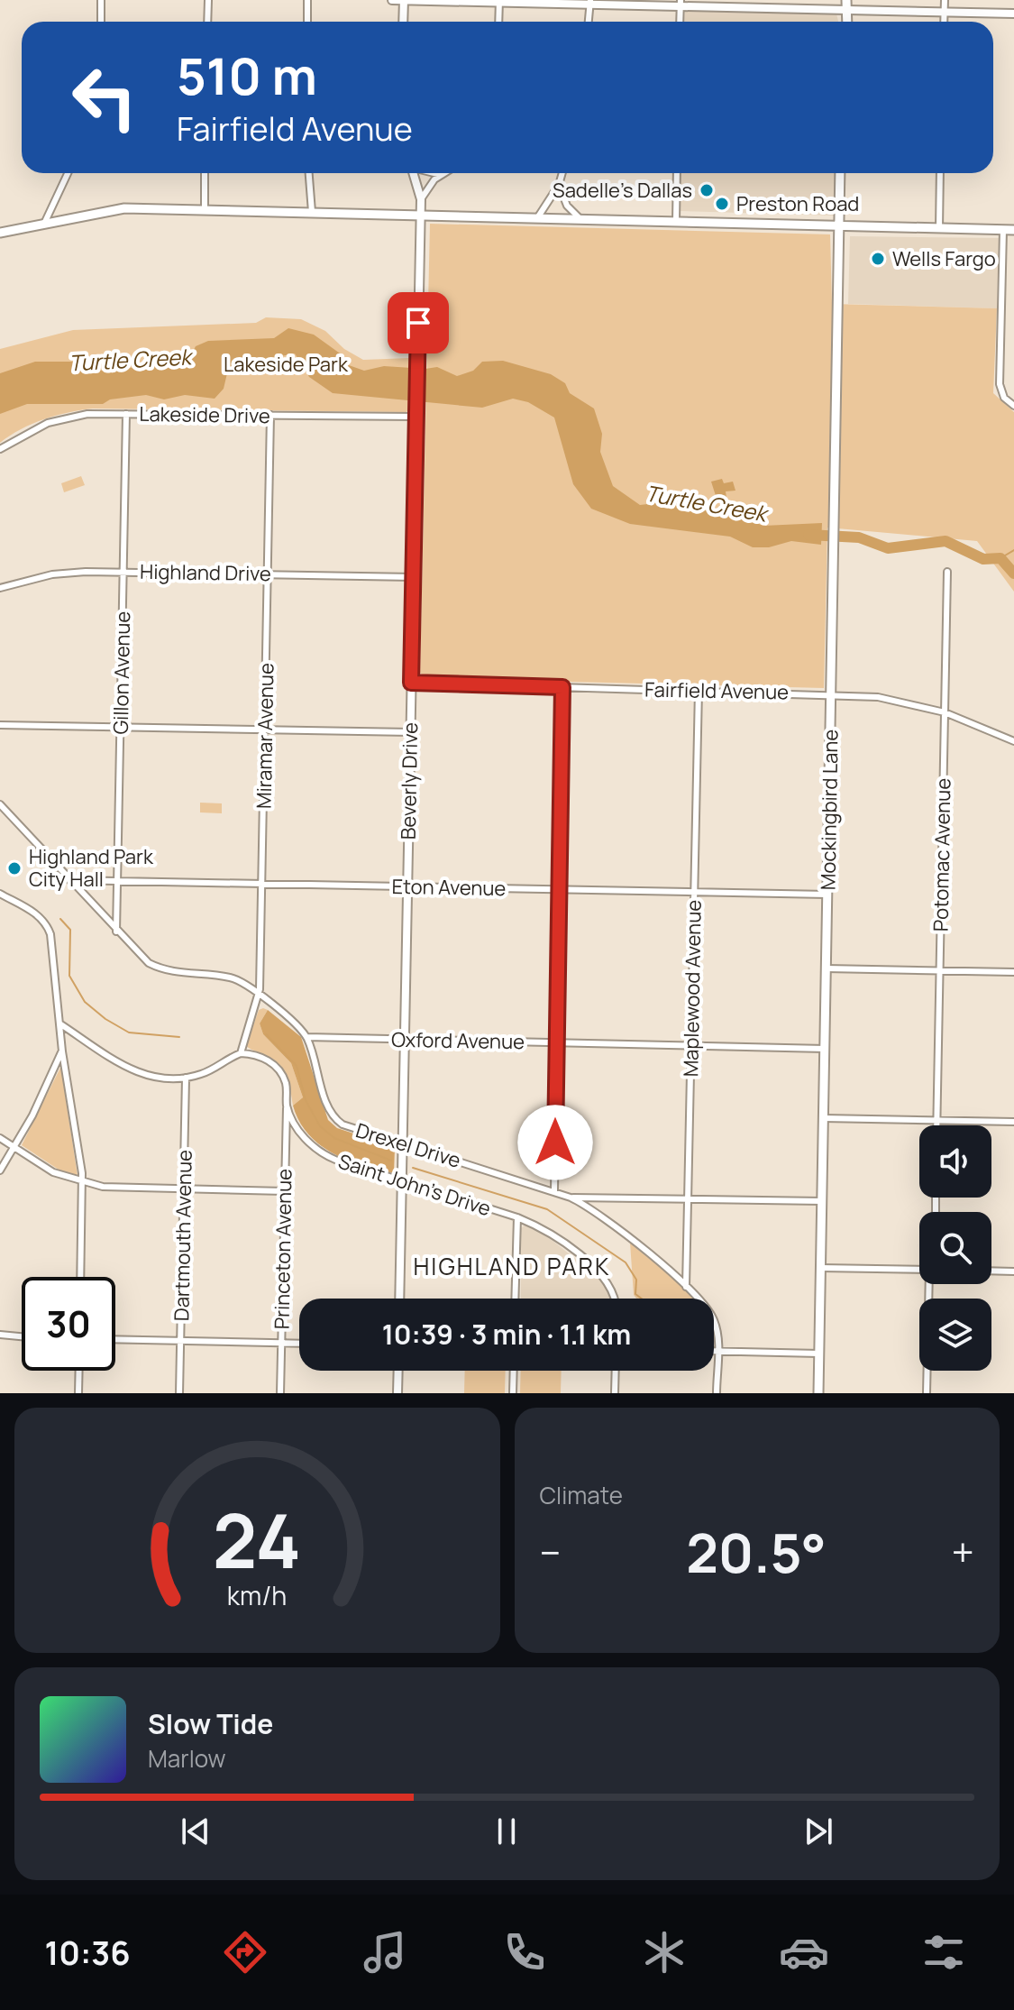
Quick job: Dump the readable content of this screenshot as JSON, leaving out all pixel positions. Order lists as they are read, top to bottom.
{
  "streets": {
    "main road": ["Mockingbird Lane"],
    "street": [
      "Lakeside Drive",
      "Highland Drive",
      "Gillon Avenue",
      "Fairfield Avenue",
      "Miramar Avenue",
      "Beverly Drive",
      "Potomac Avenue",
      "Eton Avenue",
      "Maplewood Avenue",
      "Oxford Avenue",
      "Drexel Drive",
      "Saint John's Drive",
      "Dartmouth Avenue",
      "Princeton Avenue"
    ]
  },
  "crossings": [
    ["Lakeside Drive", "Gillon Avenue"],
    ["Lakeside Drive", "Miramar Avenue"],
    ["Lakeside Drive", "Beverly Drive"],
    ["Highland Drive", "Gillon Avenue"],
    ["Highland Drive", "Miramar Avenue"],
    ["Highland Drive", "Beverly Drive"],
    ["Gillon Avenue", "Eton Avenue"],
    ["Fairfield Avenue", "Beverly Drive"],
    ["Fairfield Avenue", "Mockingbird Lane"],
    ["Fairfield Avenue", "Potomac Avenue"],
    ["Fairfield Avenue", "Maplewood Avenue"],
    ["Miramar Avenue", "Eton Avenue"],
    ["Miramar Avenue", "Saint John's Drive"],
    ["Beverly Drive", "Eton Avenue"],
    ["Beverly Drive", "Oxford Avenue"],
    ["Beverly Drive", "Drexel Drive"],
    ["Beverly Drive", "Saint John's Drive"],
    ["Mockingbird Lane", "Eton Avenue"],
    ["Mockingbird Lane", "Oxford Avenue"],
    ["Eton Avenue", "Maplewood Avenue"],
    ["Maplewood Avenue", "Oxford Avenue"],
    ["Maplewood Avenue", "Drexel Drive"],
    ["Oxford Avenue", "Drexel Drive"],
    ["Saint John's Drive", "Princeton Avenue"]
  ],
  "districts": ["HIGHLAND PARK"],
  "water": ["Turtle Creek"],
  "parks": ["Lakeside Park"],
  "places": [
    "Sadelle's Dallas",
    "Preston Road",
    "Wells Fargo",
    "Highland Park City Hall"
  ],
  "page": {
    "turn": ["510 m", "Fairfield Avenue"],
    "limit": "30",
    "trip": "10:39 · 3 min · 1.1 km",
    "tile": "Climate",
    "heat": ["−", "20.5°", "+"],
    "song": ["Slow Tide", "Marlow"],
    "tabs": "10:36",
    "gauge": ["24", "km/h"]
  }
}
